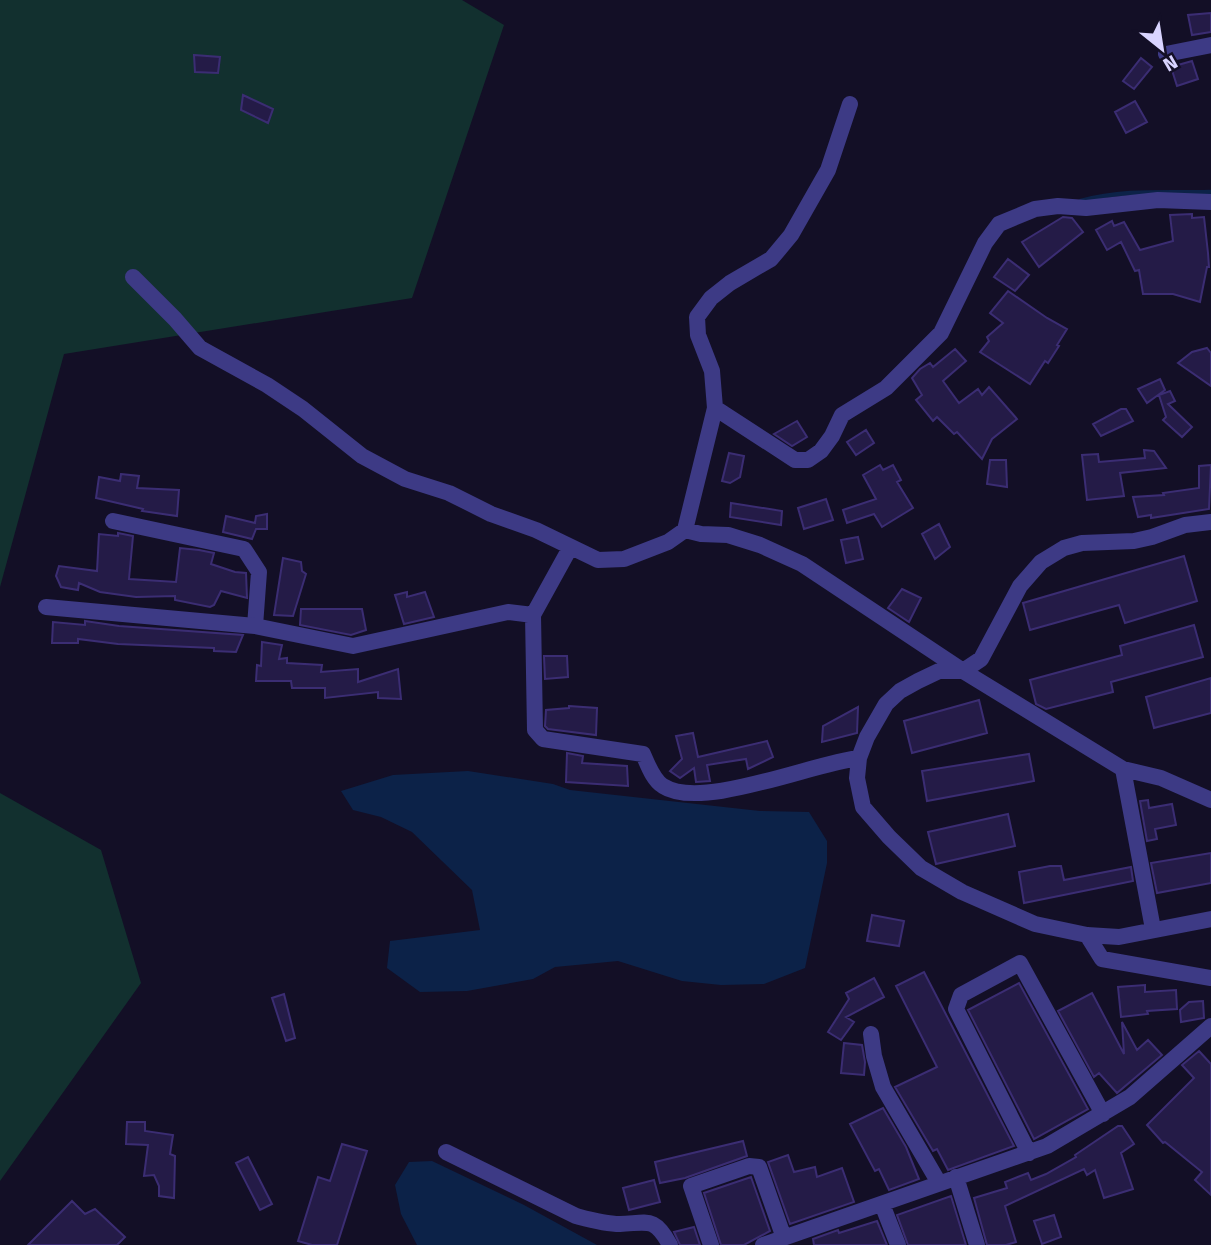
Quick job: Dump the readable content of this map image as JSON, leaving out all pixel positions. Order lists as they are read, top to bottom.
{
  "north": "bottom right"
}
